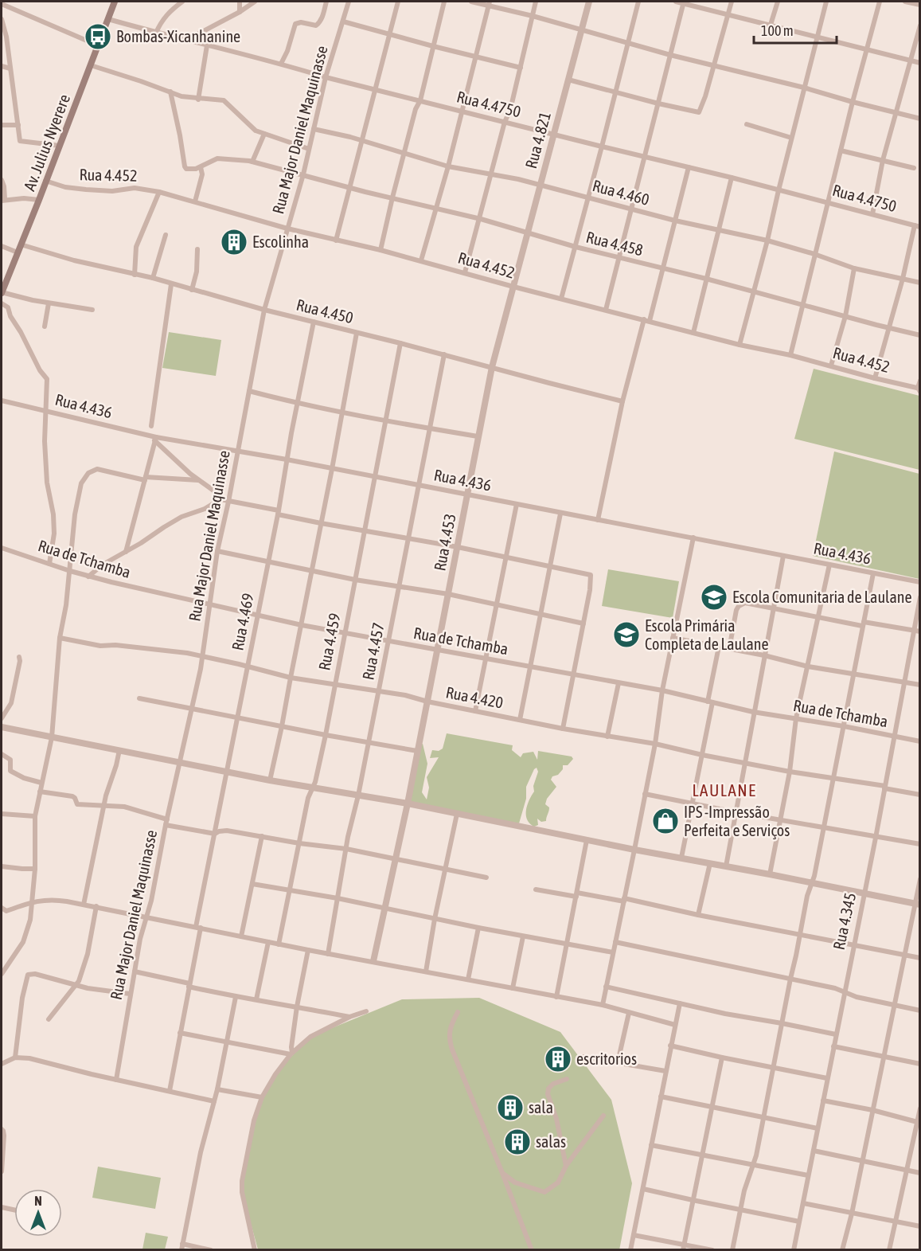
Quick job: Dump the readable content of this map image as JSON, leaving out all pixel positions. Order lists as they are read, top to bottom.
{
  "streets": {
    "main road": ["Av. Julius Nyerere"],
    "street": [
      "Rua 4.4750",
      "Rua Major Daniel Maquinasse",
      "Rua 4.821",
      "Rua 4.452",
      "Rua 4.460",
      "Rua 4.458",
      "Rua 4.450",
      "Rua 4.436",
      "Rua 4.453",
      "Rua de Tchamba",
      "Rua 4.469",
      "Rua 4.459",
      "Rua 4.457",
      "Rua 4.420",
      "Rua 4.345"
    ]
  },
  "crossings": [
    ["Rua 4.4750", "Rua Major Daniel Maquinasse"],
    ["Rua 4.4750", "Rua 4.821"],
    ["Rua 4.4750", "Av. Julius Nyerere"],
    ["Rua Major Daniel Maquinasse", "Rua 4.452"],
    ["Rua Major Daniel Maquinasse", "Rua 4.460"],
    ["Rua Major Daniel Maquinasse", "Rua 4.458"],
    ["Rua Major Daniel Maquinasse", "Rua 4.450"],
    ["Rua Major Daniel Maquinasse", "Rua 4.436"],
    ["Rua Major Daniel Maquinasse", "Rua de Tchamba"],
    ["Rua Major Daniel Maquinasse", "Rua 4.420"],
    ["Rua 4.821", "Rua 4.452"],
    ["Rua 4.821", "Rua 4.460"],
    ["Rua 4.821", "Rua 4.458"],
    ["Rua 4.821", "Rua 4.453"],
    ["Av. Julius Nyerere", "Rua 4.452"],
    ["Av. Julius Nyerere", "Rua 4.450"],
    ["Rua 4.452", "Rua 4.453"],
    ["Rua 4.450", "Rua 4.453"],
    ["Rua 4.450", "Rua 4.469"],
    ["Rua 4.450", "Rua 4.459"],
    ["Rua 4.450", "Rua 4.457"],
    ["Rua 4.436", "Rua 4.453"],
    ["Rua 4.436", "Rua 4.469"],
    ["Rua 4.436", "Rua 4.459"],
    ["Rua 4.436", "Rua 4.457"],
    ["Rua 4.453", "Rua de Tchamba"],
    ["Rua 4.453", "Rua 4.420"],
    ["Rua de Tchamba", "Rua 4.469"],
    ["Rua de Tchamba", "Rua 4.459"],
    ["Rua de Tchamba", "Rua 4.457"],
    ["Rua de Tchamba", "Rua 4.345"],
    ["Rua 4.469", "Rua 4.420"],
    ["Rua 4.459", "Rua 4.420"],
    ["Rua 4.457", "Rua 4.420"],
    ["Rua 4.420", "Rua 4.345"]
  ],
  "districts": ["LAULANE"],
  "places": {
    "bus stop": ["Bombas-Xicanhanine"],
    "building": [
      "Escolinha",
      "escritorios",
      "sala",
      "salas"
    ],
    "school or university": ["Escola Comunitaria de Laulane", "Escola Primária Completa de Laulane"],
    "shop": ["IPS -Impressão Perfeita e Serviços"]
  },
  "scale_bar": "100 m",
  "north": "top"
}
